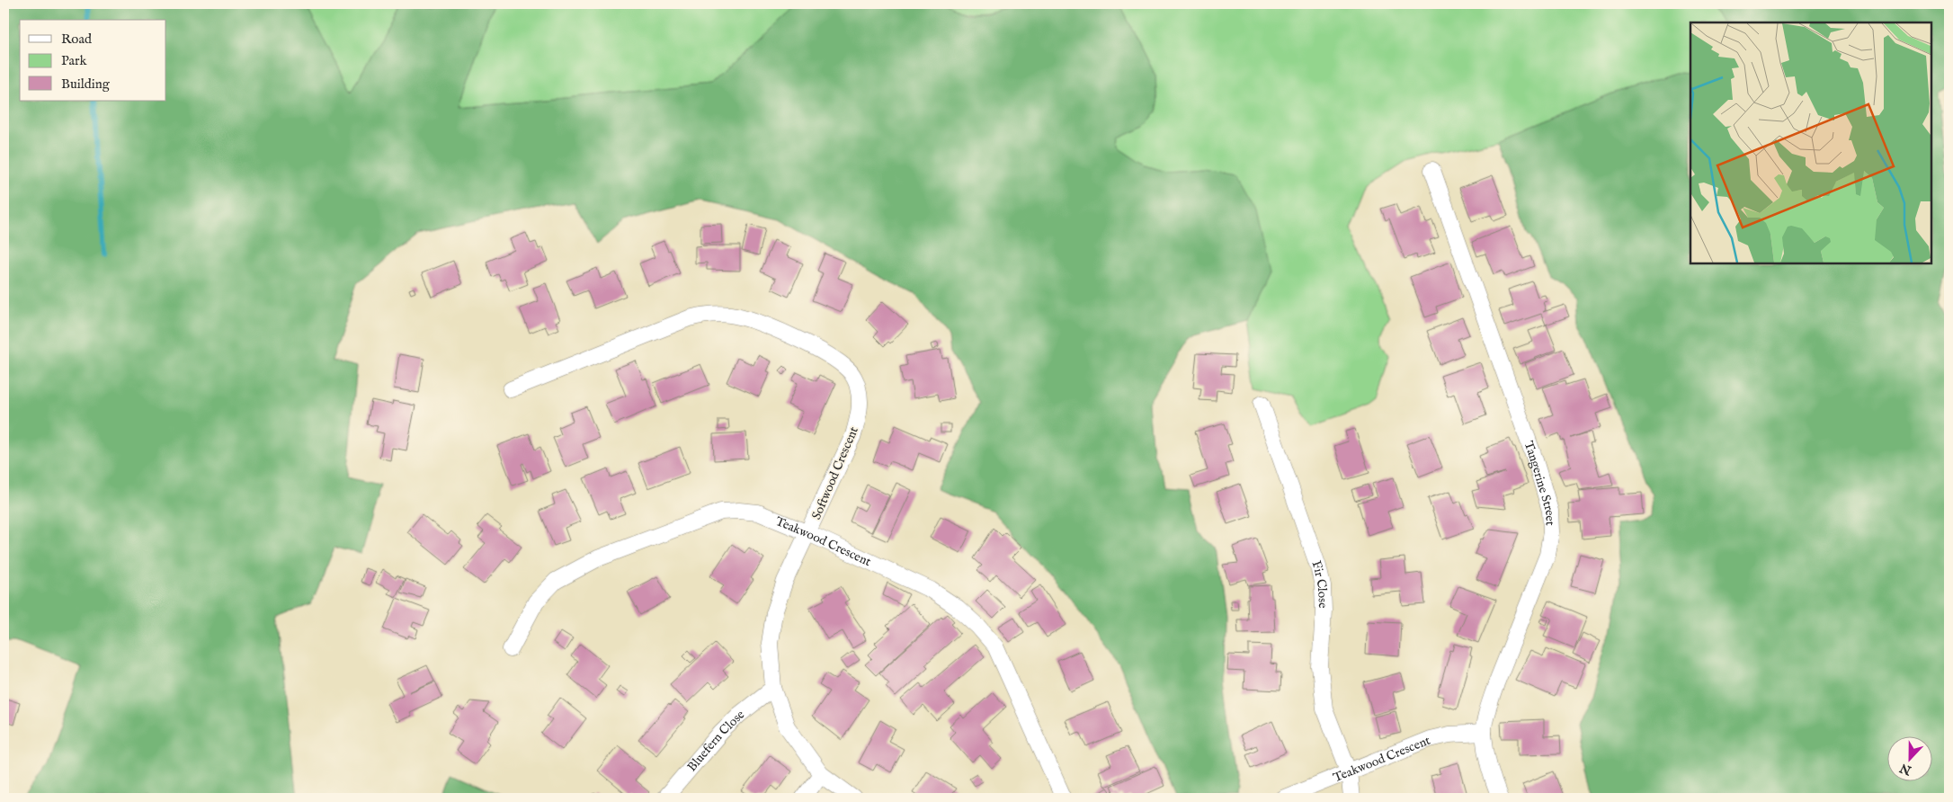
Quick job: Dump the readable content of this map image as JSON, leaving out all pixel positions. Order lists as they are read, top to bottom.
{
  "streets": {
    "street": [
      "Softwood Crescent",
      "Tangerine Street",
      "Teakwood Crescent",
      "Fir Close",
      "Bluefern Close"
    ]
  },
  "crossings": [
    ["Softwood Crescent", "Teakwood Crescent"],
    ["Softwood Crescent", "Bluefern Close"],
    ["Tangerine Street", "Teakwood Crescent"],
    ["Teakwood Crescent", "Fir Close"]
  ],
  "legend": ["Road", "Park", "Building"],
  "north": "bottom"
}
